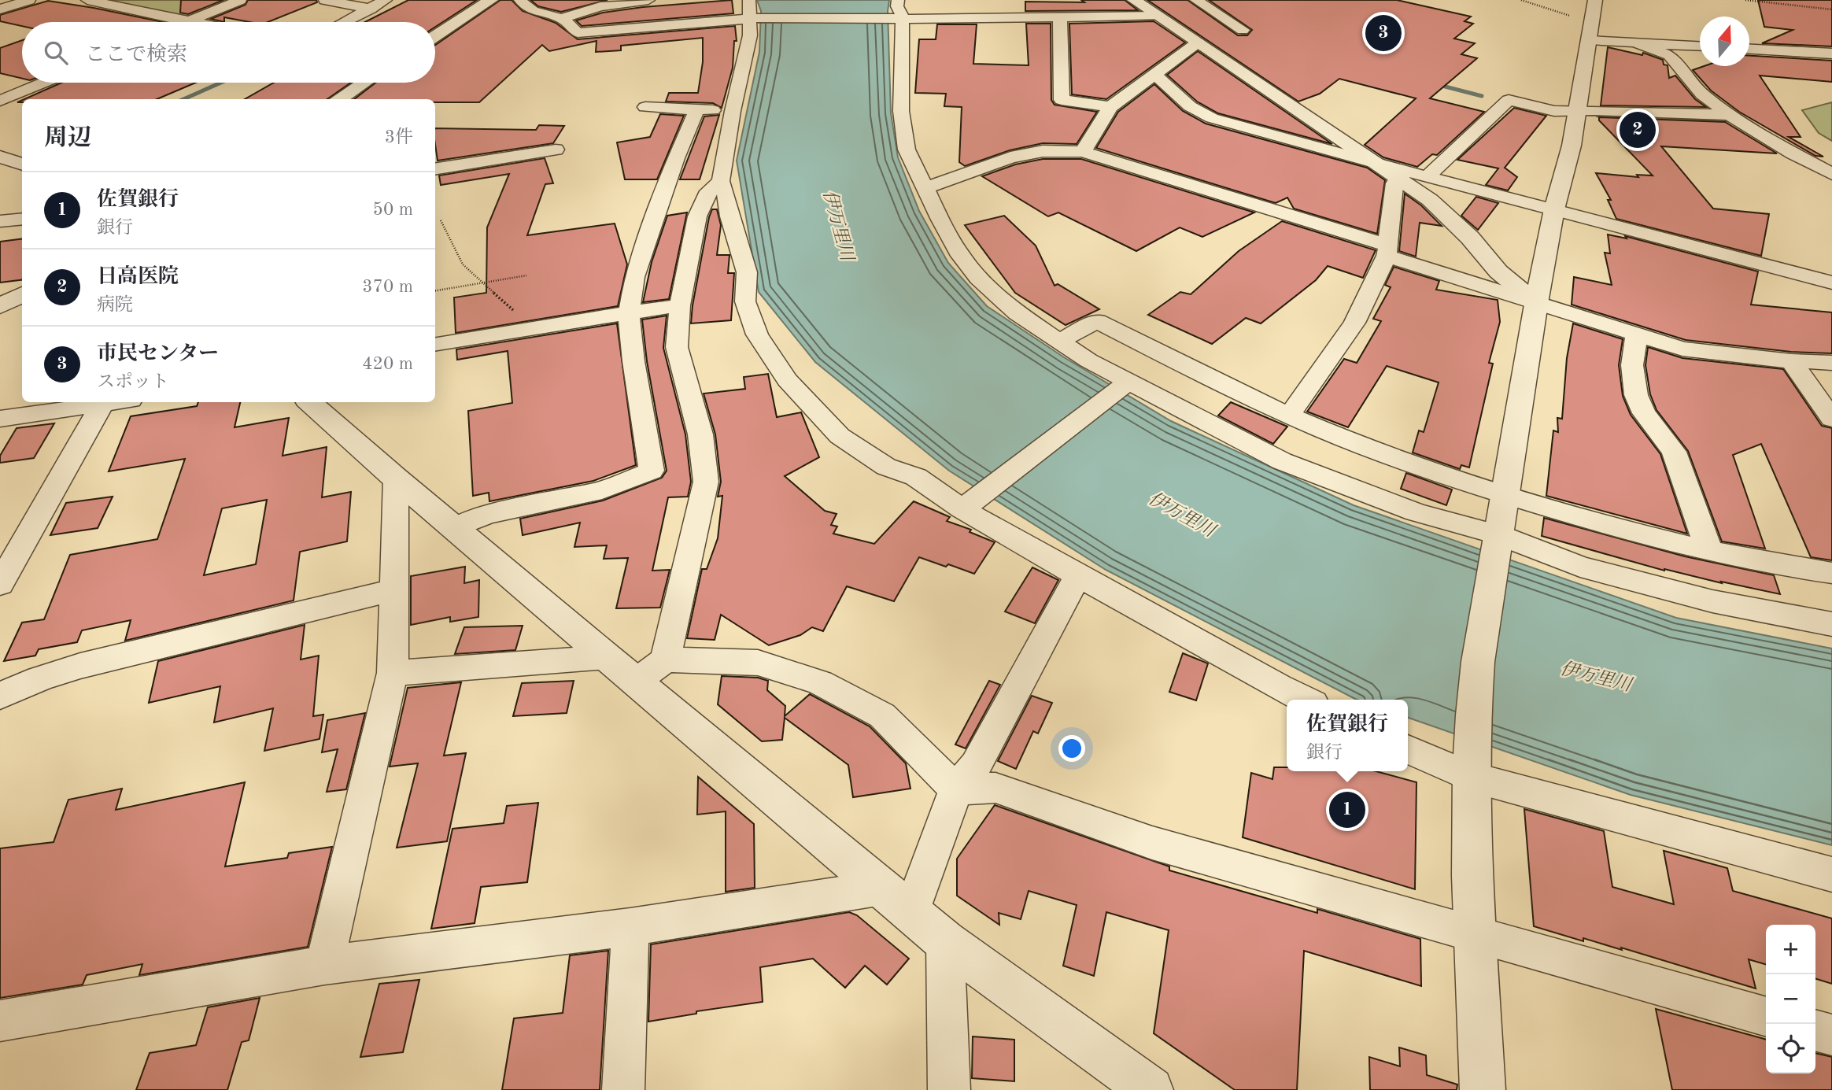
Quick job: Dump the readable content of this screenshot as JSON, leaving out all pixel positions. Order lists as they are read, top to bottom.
{
  "water": ["伊万里川"],
  "north": "top",
  "page": {
    "pins": ["3", "2", "1"],
    "search": "ここで検索",
    "heading": ["周辺", "3件"],
    "list": [
      {
        "mark": "1",
        "name": "佐賀銀行",
        "note": "銀行",
        "value": "50 m"
      },
      {
        "mark": "2",
        "name": "日高医院",
        "note": "病院",
        "value": "370 m"
      },
      {
        "mark": "3",
        "name": "市民センター",
        "note": "スポット",
        "value": "420 m"
      }
    ],
    "popup": ["佐賀銀行", "銀行"],
    "map_buttons": ["+", "−"]
  }
}
